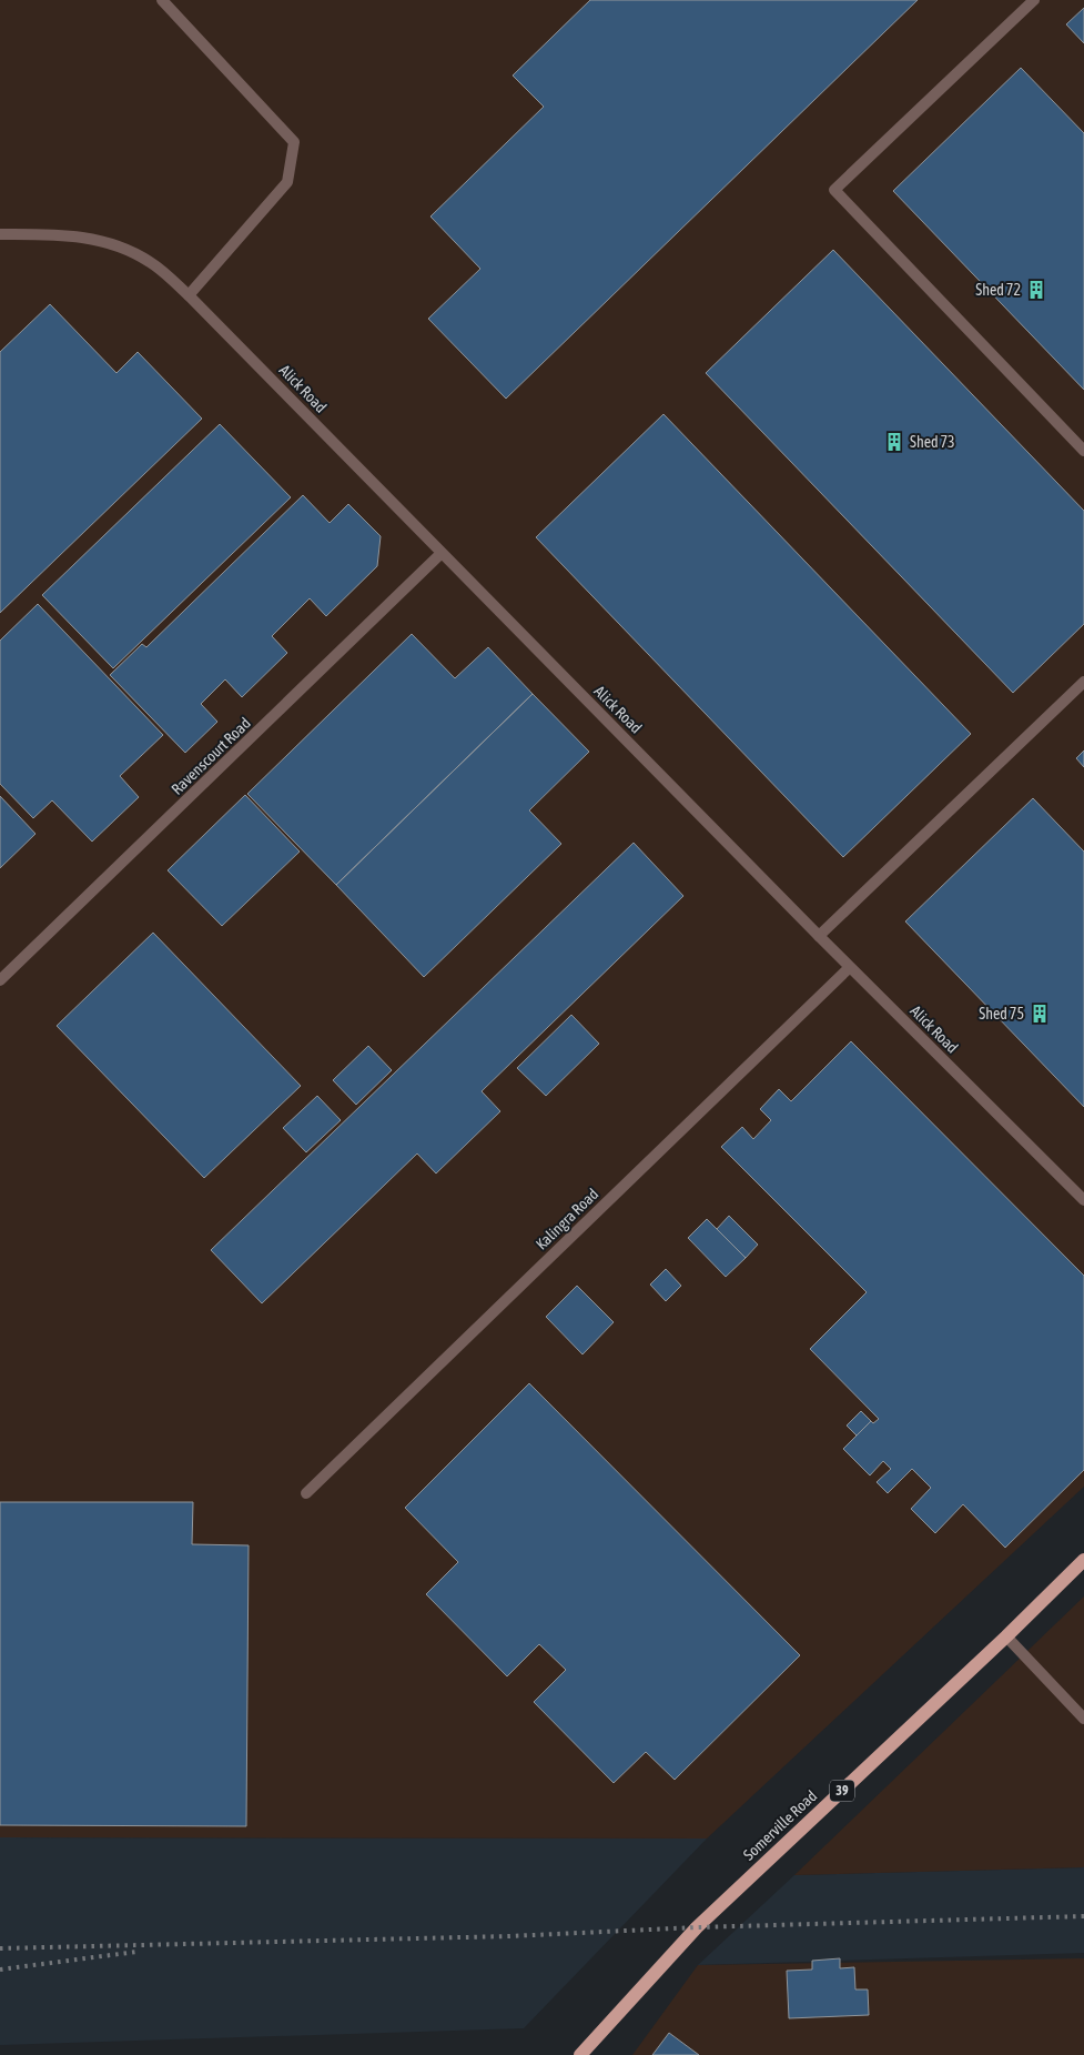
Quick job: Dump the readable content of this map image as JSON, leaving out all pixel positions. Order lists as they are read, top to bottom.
{
  "streets": {
    "main road": ["39", "Somerville Road"],
    "street": ["Alick Road", "Ravenscourt Road", "Kalingra Road"]
  },
  "crossings": [
    ["Alick Road", "Ravenscourt Road"],
    ["Alick Road", "Kalingra Road"]
  ],
  "places": {
    "building": ["Shed 72", "Shed 73", "Shed 75"]
  }
}
